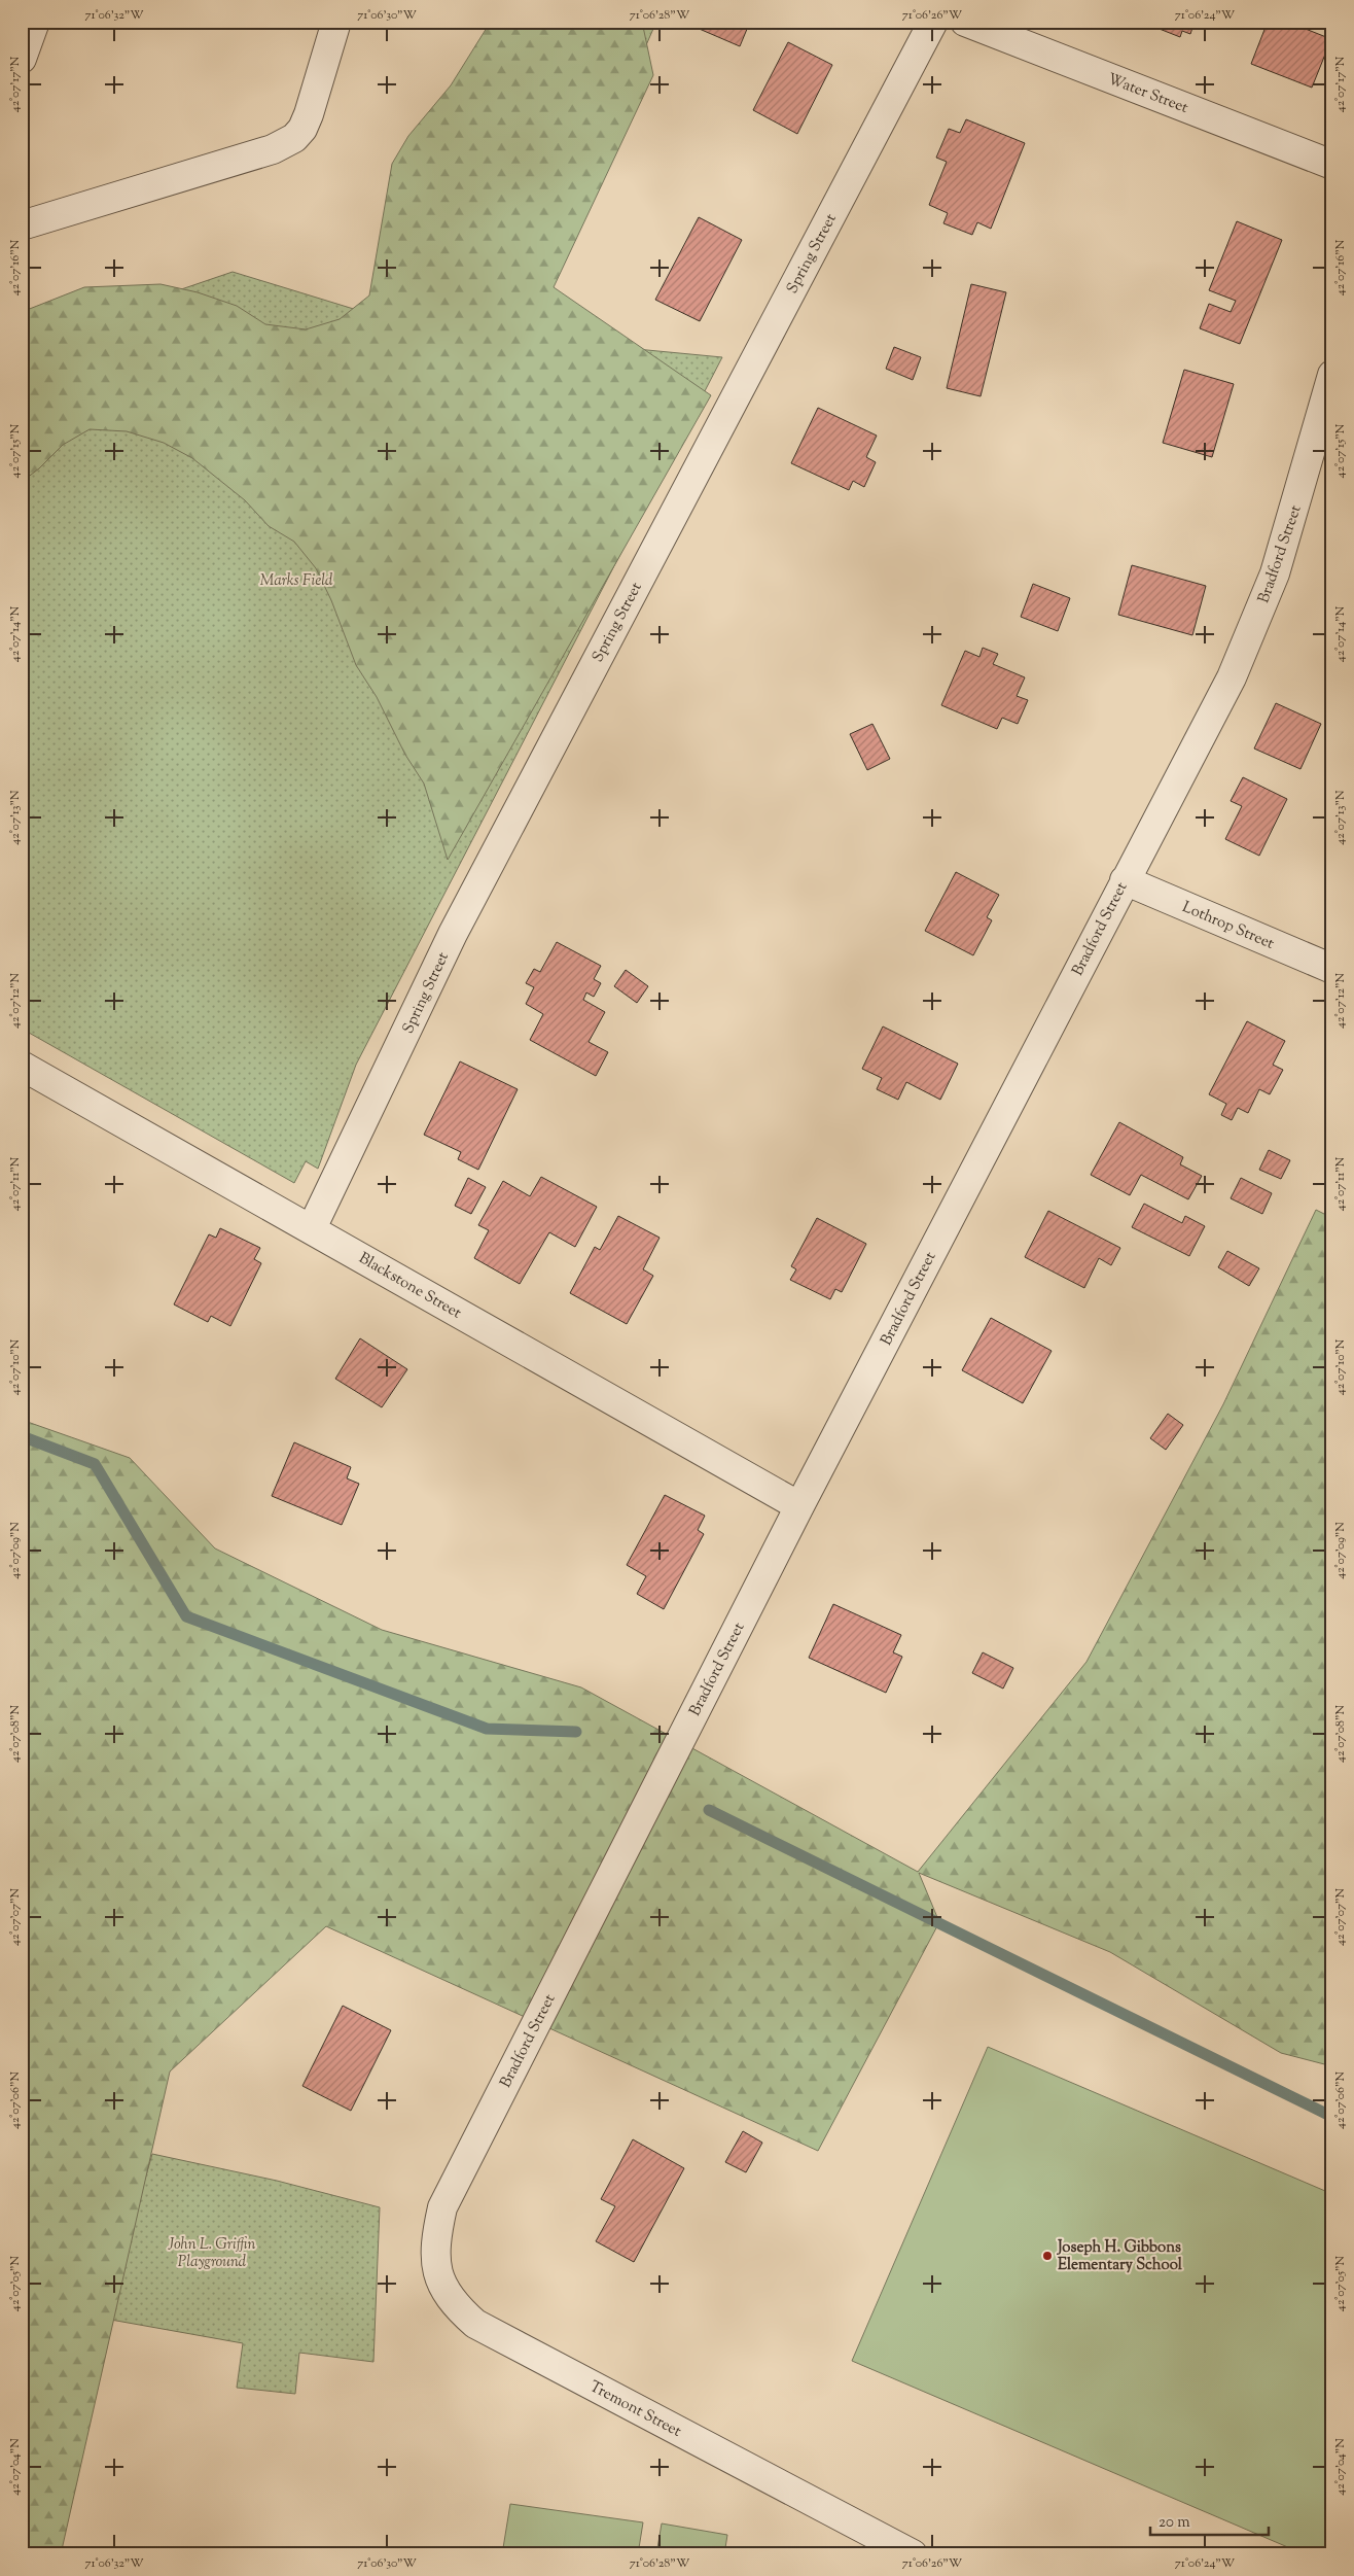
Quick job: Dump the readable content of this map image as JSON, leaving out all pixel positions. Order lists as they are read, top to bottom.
{
  "streets": {
    "street": [
      "Water Street",
      "Spring Street",
      "Bradford Street",
      "Lothrop Street",
      "Blackstone Street",
      "Tremont Street"
    ]
  },
  "crossings": [
    ["Spring Street", "Blackstone Street"],
    ["Bradford Street", "Lothrop Street"],
    ["Bradford Street", "Blackstone Street"],
    ["Bradford Street", "Tremont Street"]
  ],
  "parks": ["Marks Field", "John L. Griffin Playground"],
  "places": ["Joseph H. Gibbons Elementary School"],
  "scale_bar": "20 m",
  "coordinates": [
    "71°06'32\"W",
    "71°06'30\"W",
    "71°06'28\"W",
    "71°06'26\"W",
    "71°06'24\"W",
    "42°07'17\"N",
    "42°07'16\"N",
    "42°07'15\"N",
    "42°07'14\"N",
    "42°07'13\"N",
    "42°07'12\"N",
    "42°07'11\"N",
    "42°07'10\"N",
    "42°07'09\"N",
    "42°07'08\"N",
    "42°07'07\"N",
    "42°07'06\"N",
    "42°07'05\"N",
    "42°07'04\"N"
  ]
}
